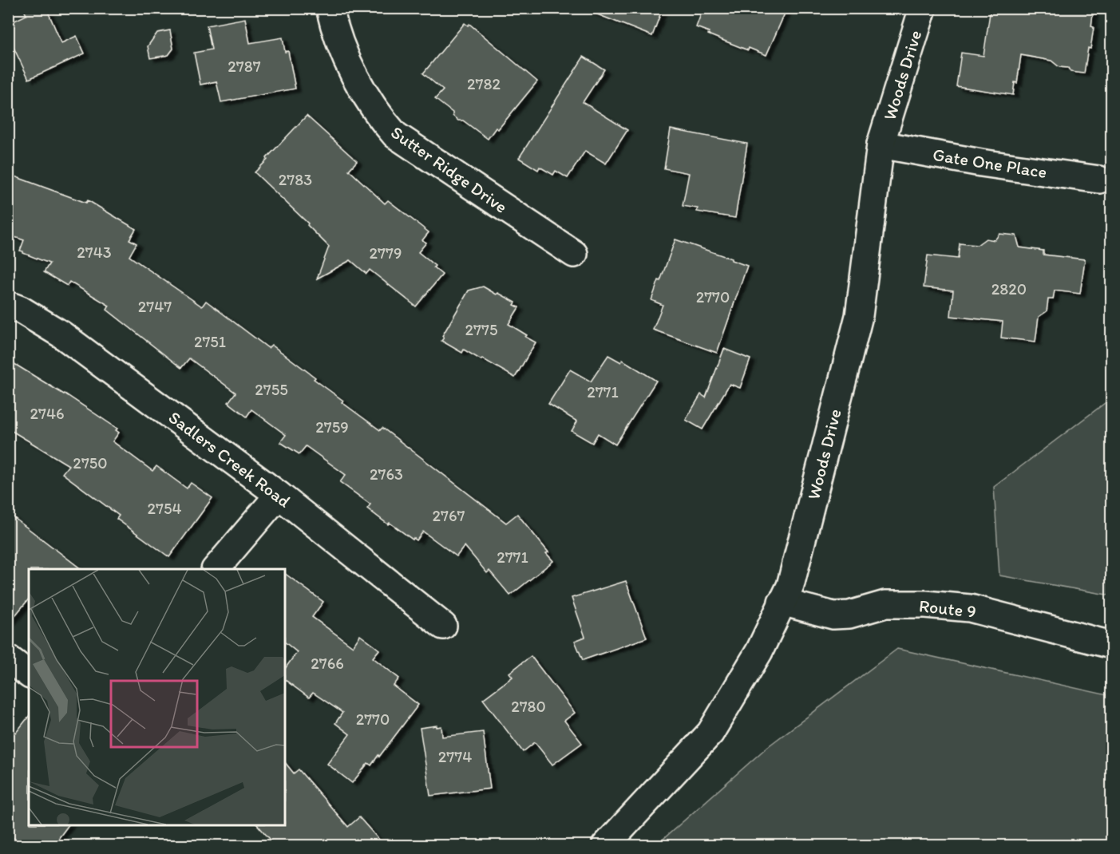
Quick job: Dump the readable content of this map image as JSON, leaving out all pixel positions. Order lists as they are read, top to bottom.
{
  "streets": {
    "street": [
      "Woods Drive",
      "Gate One Place",
      "Sutter Ridge Drive",
      "Sadlers Creek Road",
      "Route 9"
    ]
  },
  "crossings": [
    ["Woods Drive", "Gate One Place"],
    ["Woods Drive", "Route 9"]
  ],
  "house_numbers": [
    "2787",
    "2782",
    "2783",
    "2743",
    "2779",
    "2820",
    "2770",
    "2747",
    "2775",
    "2751",
    "2755",
    "2771",
    "2746",
    "2759",
    "2750",
    "2763",
    "2754",
    "2767",
    "2771",
    "2766",
    "2780",
    "2770",
    "2774"
  ]
}
